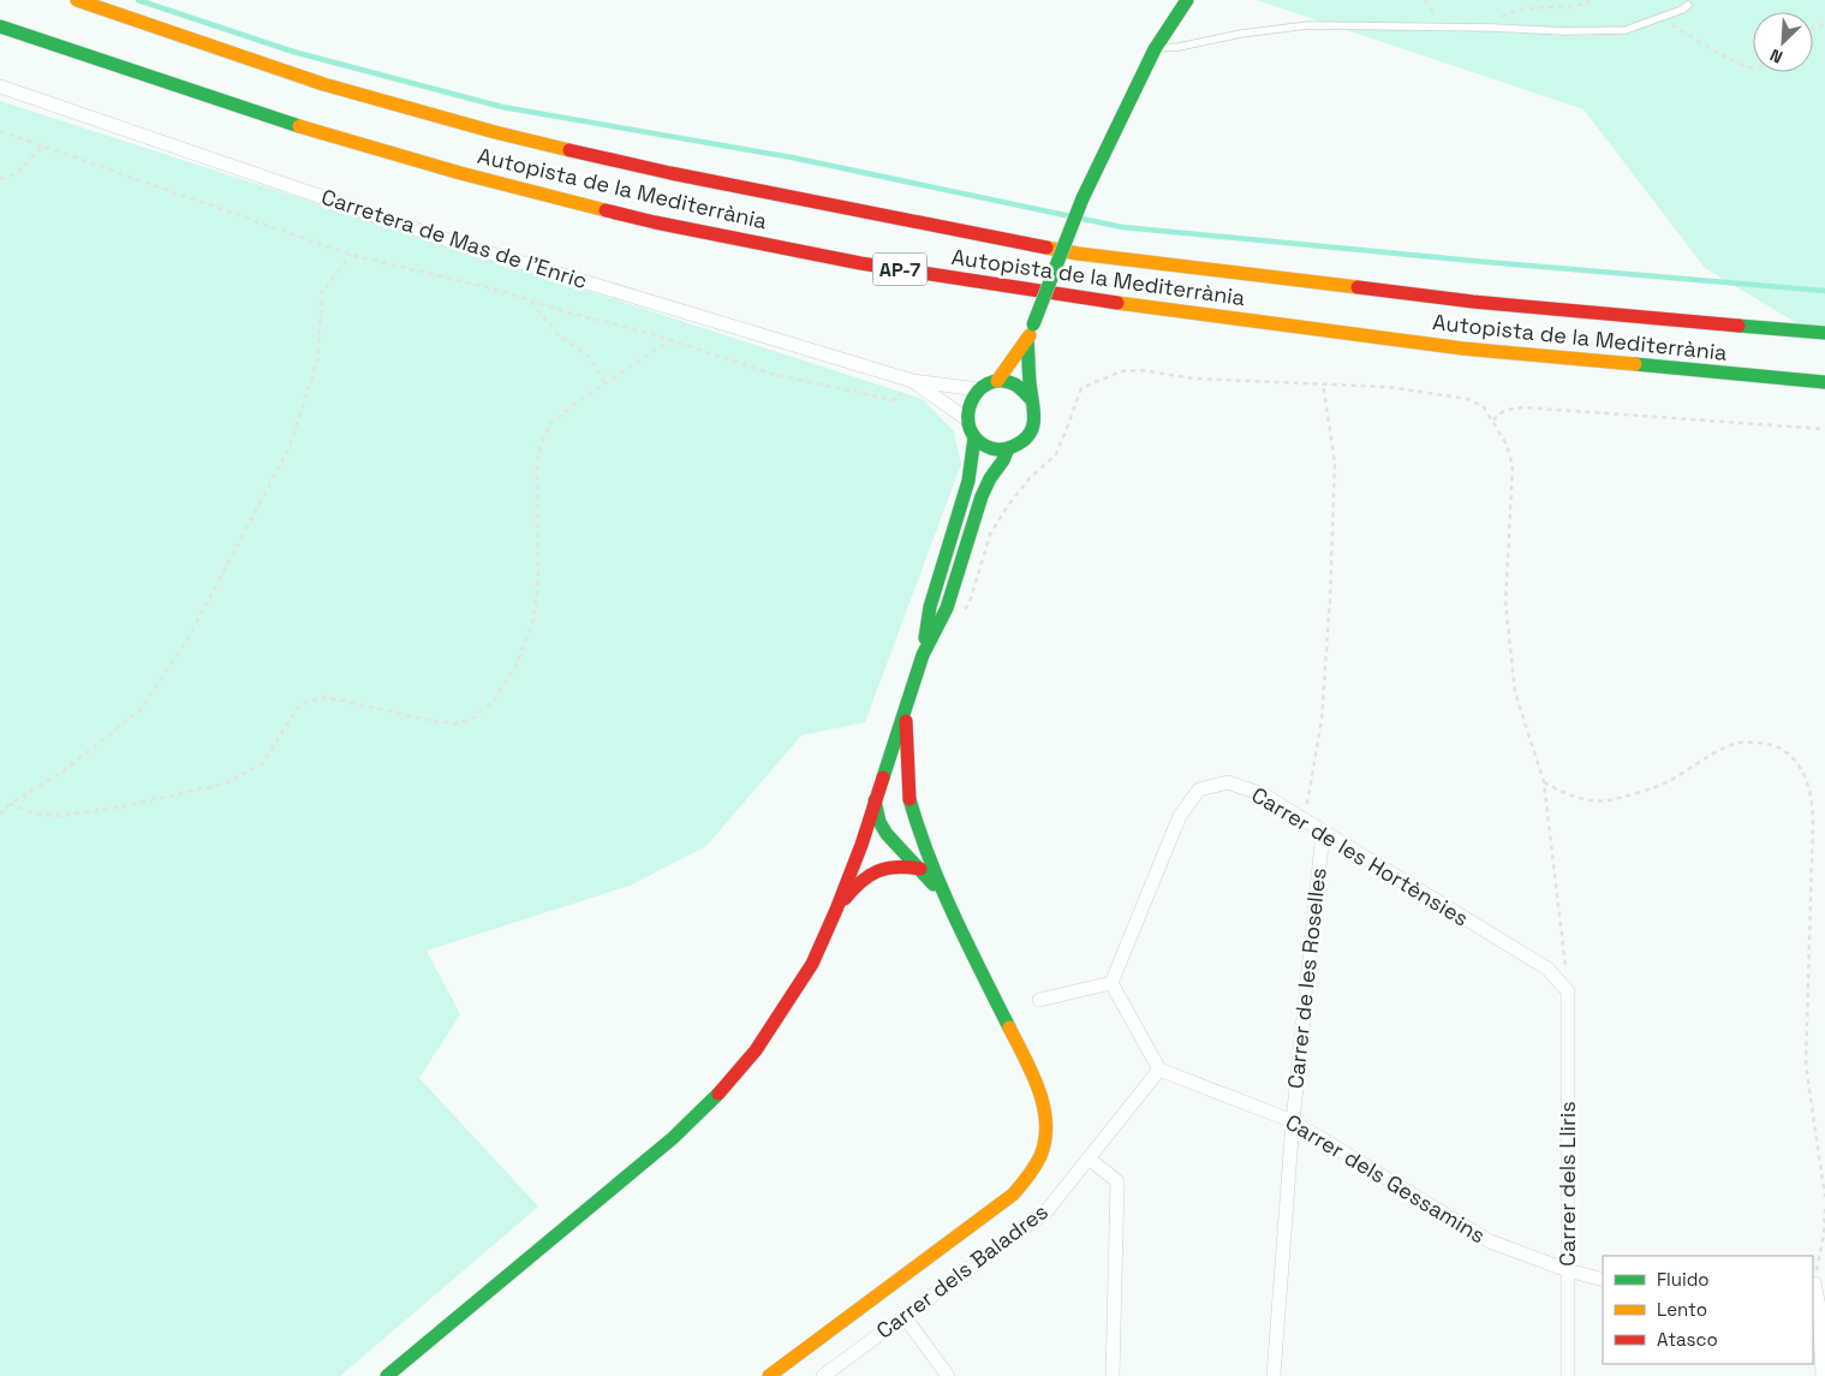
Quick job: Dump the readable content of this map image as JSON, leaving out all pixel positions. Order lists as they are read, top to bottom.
{
  "streets": {
    "main road": ["Autopista de la Mediterrània", "AP-7"],
    "street": [
      "Carretera de Mas de l'Enric",
      "Carrer de les Hortènsies",
      "Carrer de les Roselles",
      "Carrer dels Gessamins",
      "Carrer dels Lliris",
      "Carrer dels Baladres"
    ]
  },
  "crossings": [
    ["Carrer de les Hortènsies", "Carrer de les Roselles"],
    ["Carrer de les Hortènsies", "Carrer dels Lliris"],
    ["Carrer de les Roselles", "Carrer dels Gessamins"],
    ["Carrer dels Gessamins", "Carrer dels Lliris"],
    ["Carrer dels Gessamins", "Carrer dels Baladres"]
  ],
  "legend": ["Fluido", "Lento", "Atasco"],
  "north": "bottom left"
}
